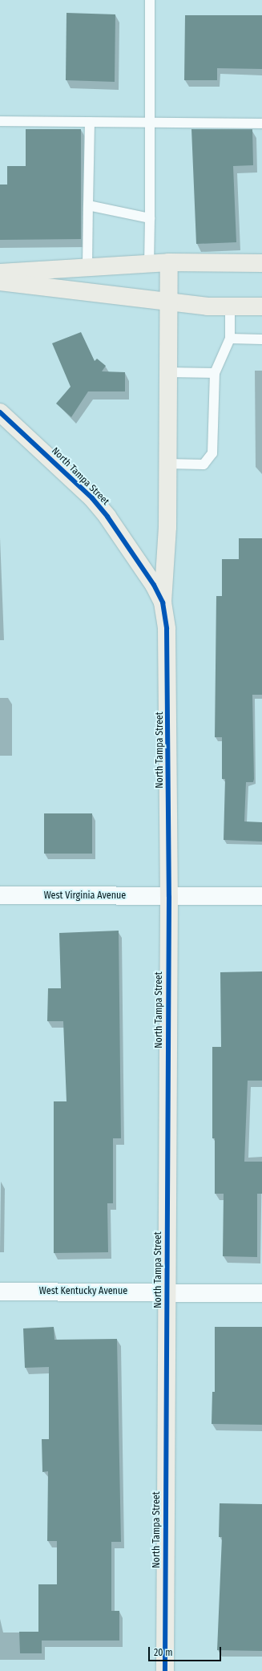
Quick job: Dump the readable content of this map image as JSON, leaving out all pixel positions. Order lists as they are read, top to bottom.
{
  "streets": {
    "main road": ["North Tampa Street"],
    "street": ["West Virginia Avenue", "West Kentucky Avenue"]
  },
  "crossings": [
    ["North Tampa Street", "West Virginia Avenue"],
    ["North Tampa Street", "West Kentucky Avenue"]
  ],
  "scale_bar": "20 m"
}
